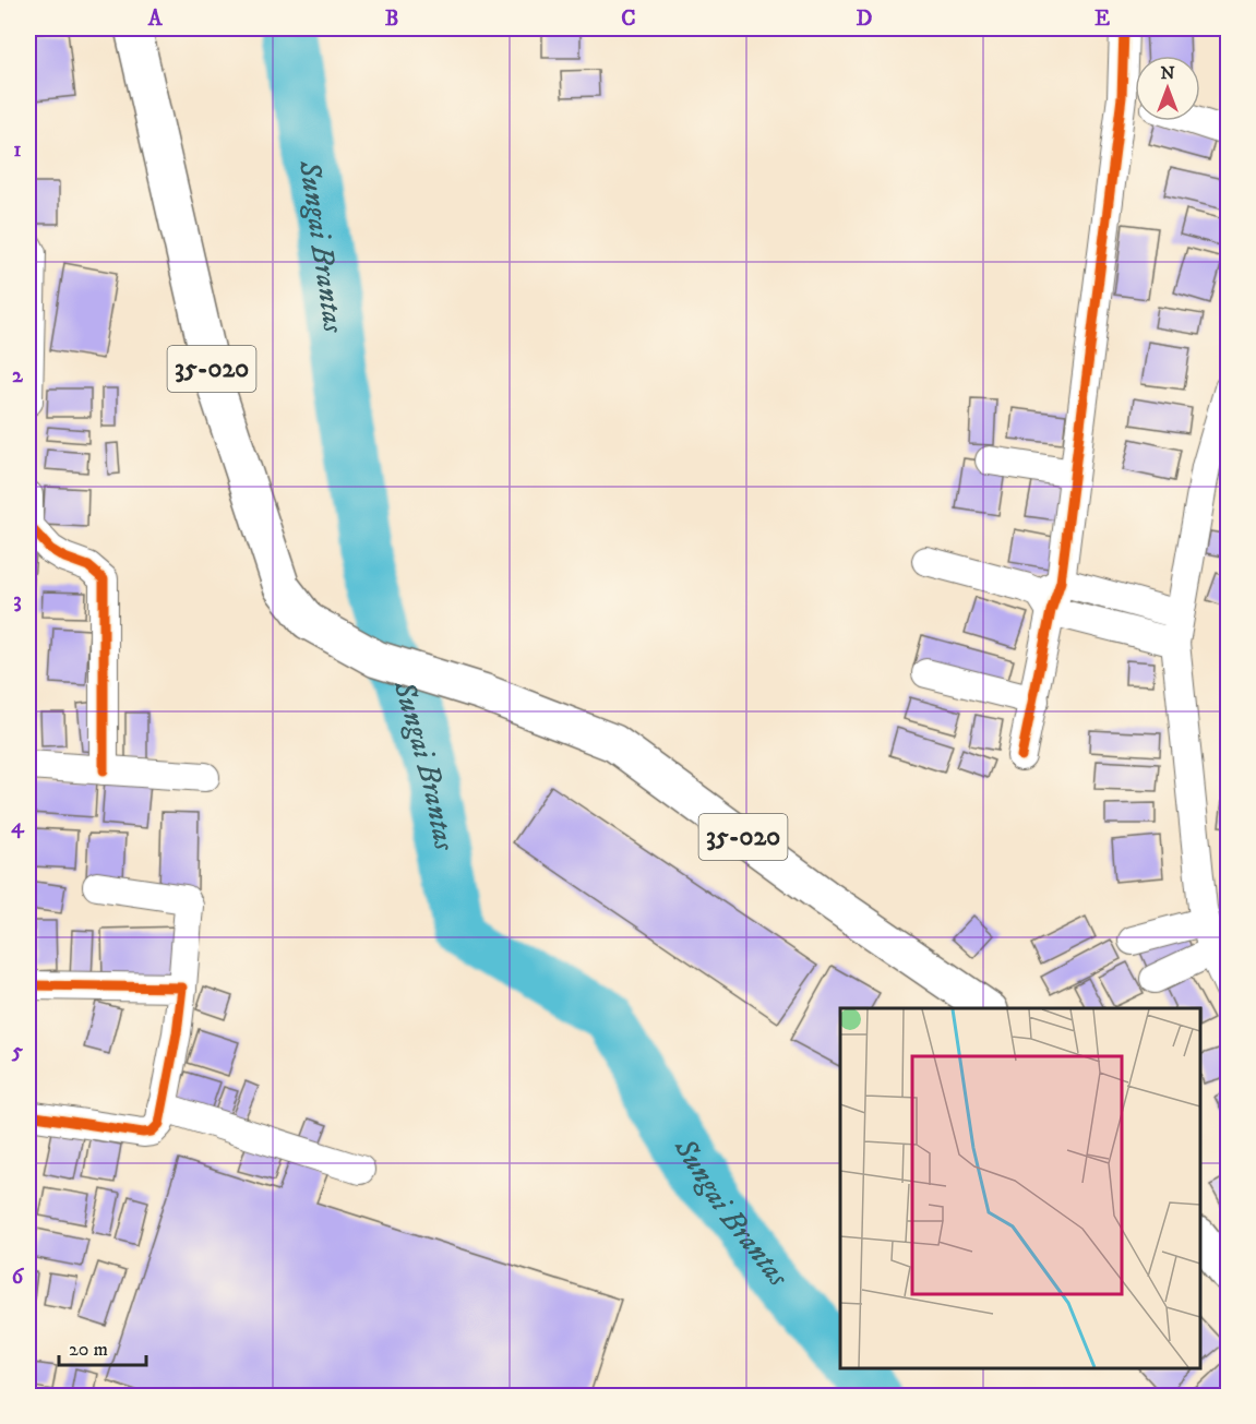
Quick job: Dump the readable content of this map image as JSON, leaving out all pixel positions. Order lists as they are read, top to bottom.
{
  "streets": {
    "main road": ["35-020"]
  },
  "water": ["Sungai Brantas"],
  "scale_bar": "20 m",
  "north": "top",
  "grid": {
    "columns": [
      "A",
      "B",
      "C",
      "D",
      "E"
    ],
    "rows": [
      "1",
      "2",
      "3",
      "4",
      "5",
      "6"
    ]
  }
}
